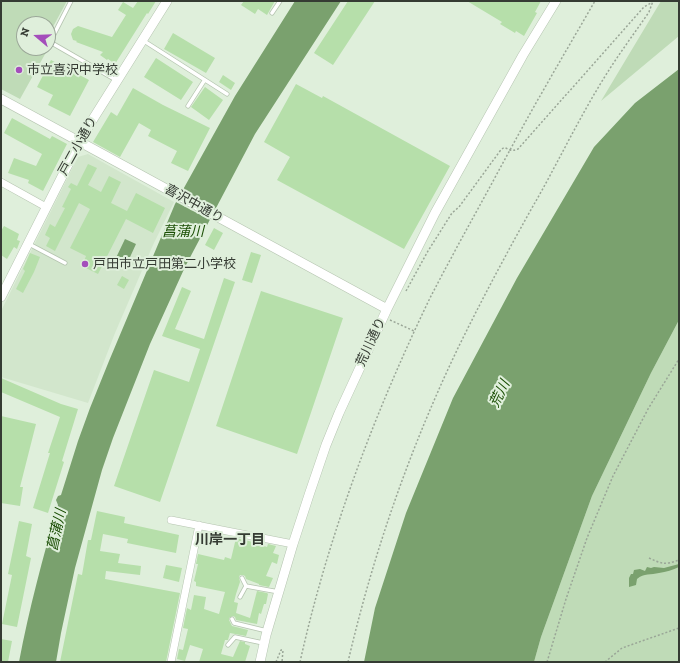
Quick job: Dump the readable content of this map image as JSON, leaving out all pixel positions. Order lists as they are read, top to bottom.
{
  "streets": {
    "street": ["戸二小通り", "喜沢中通り", "荒川通り"]
  },
  "crossings": [
    ["戸二小通り", "喜沢中通り"],
    ["喜沢中通り", "荒川通り"]
  ],
  "districts": ["川岸一丁目"],
  "water": ["菖蒲川", "荒川"],
  "places": ["市立喜沢中学校", "戸田市立戸田第二小学校"],
  "north": "left"
}
